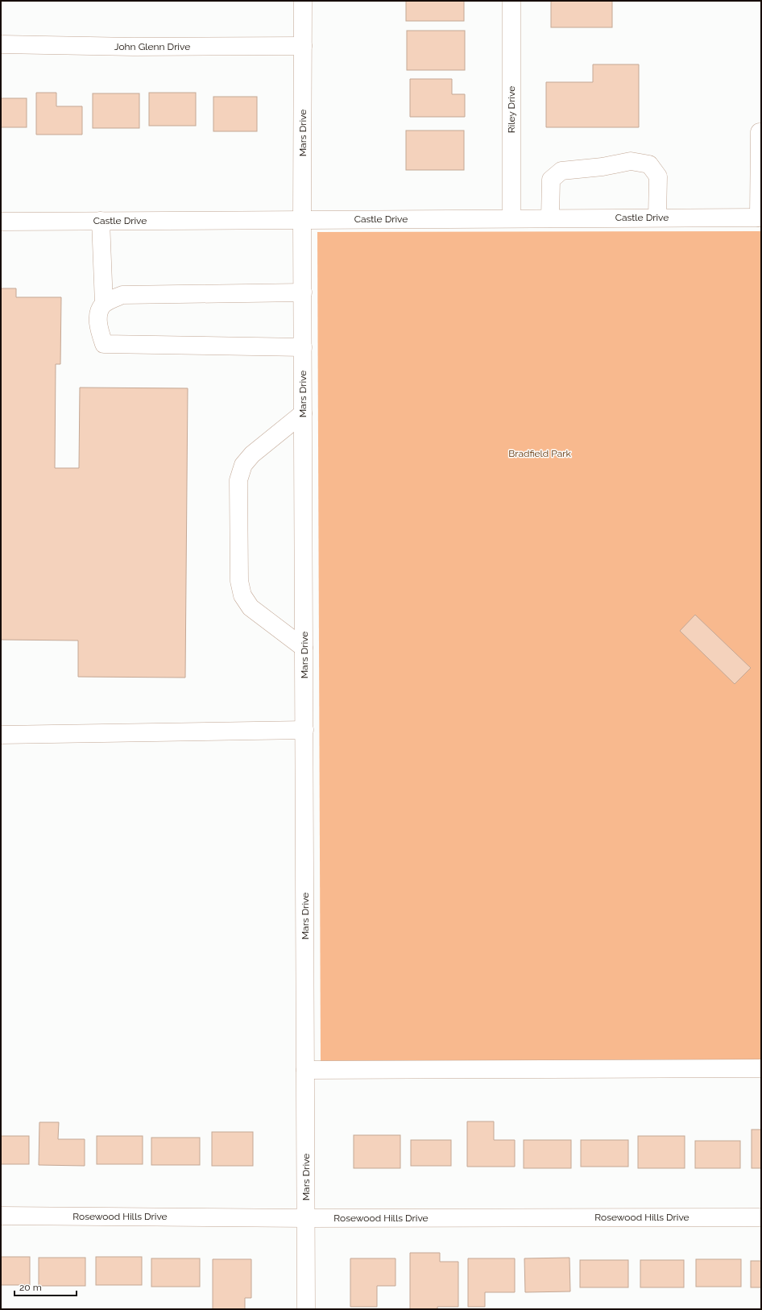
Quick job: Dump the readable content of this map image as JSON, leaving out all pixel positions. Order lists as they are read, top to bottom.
{
  "streets": {
    "street": [
      "John Glenn Drive",
      "Riley Drive",
      "Mars Drive",
      "Castle Drive",
      "Rosewood Hills Drive"
    ]
  },
  "crossings": [
    ["John Glenn Drive", "Mars Drive"],
    ["Riley Drive", "Castle Drive"],
    ["Mars Drive", "Castle Drive"],
    ["Mars Drive", "Rosewood Hills Drive"]
  ],
  "parks": ["Bradfield Park"],
  "scale_bar": "20 m"
}
